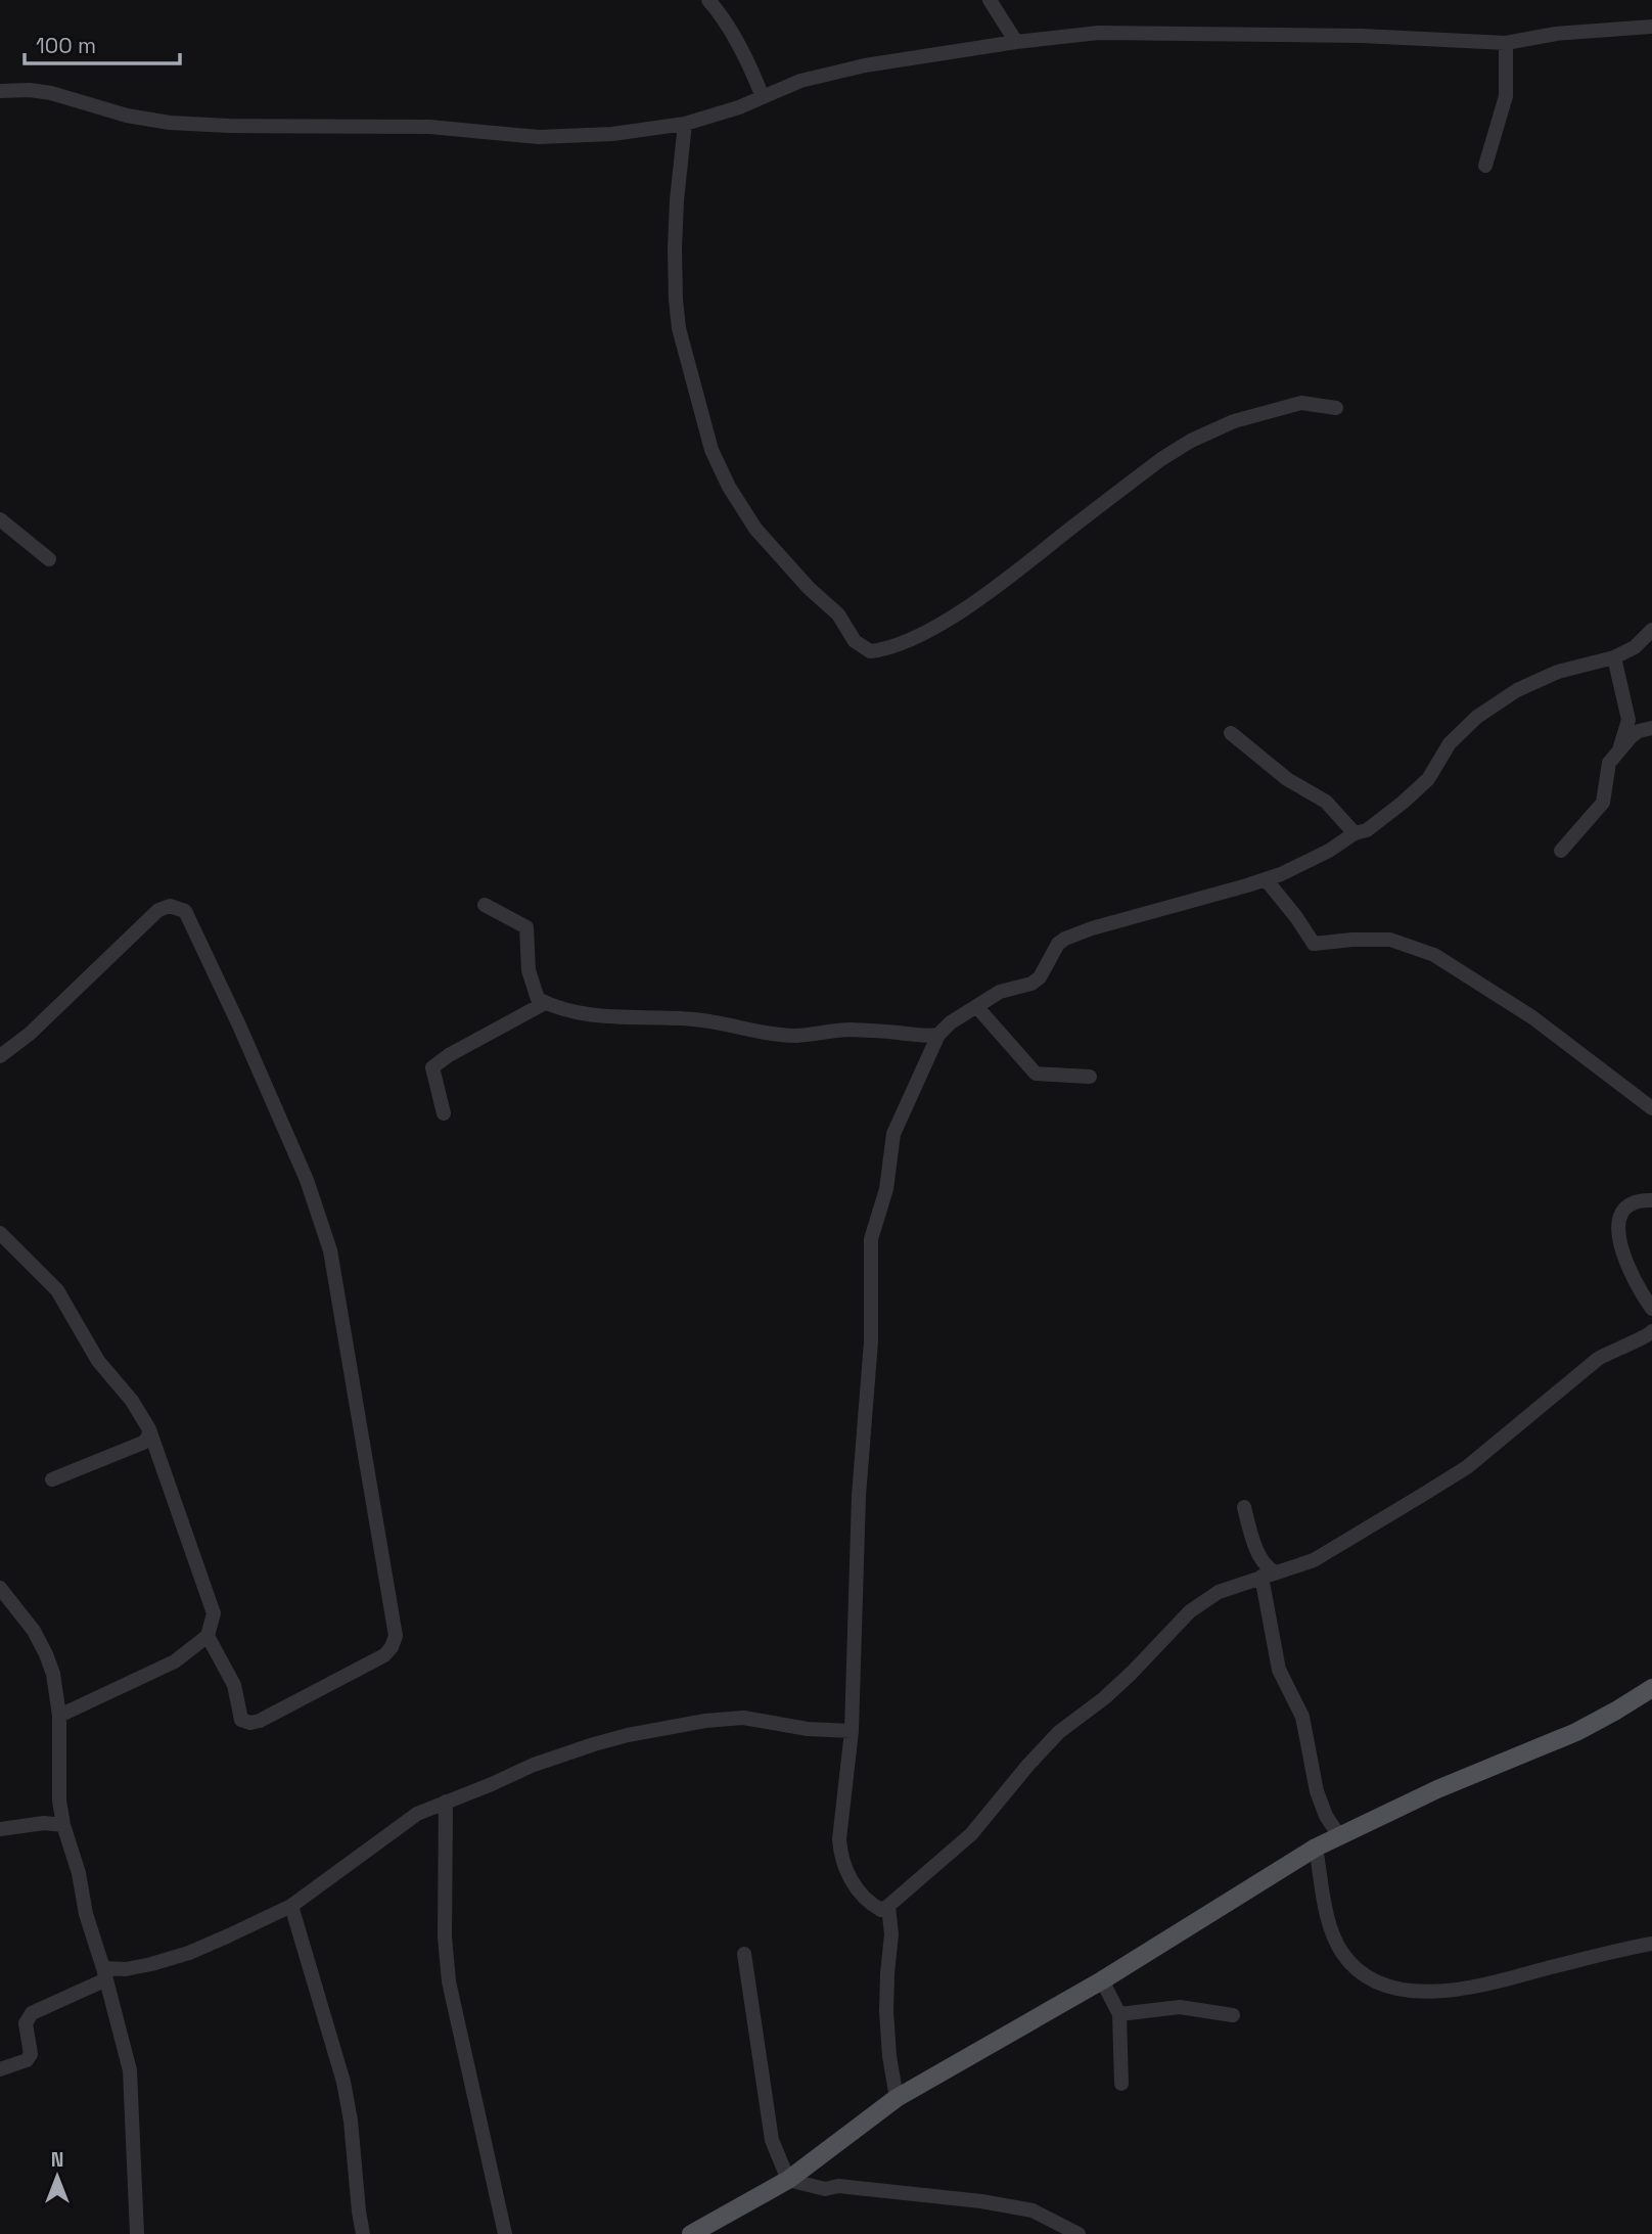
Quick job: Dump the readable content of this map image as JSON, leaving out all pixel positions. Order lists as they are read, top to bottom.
{
  "scale_bar": "100 m",
  "north": "top"
}
